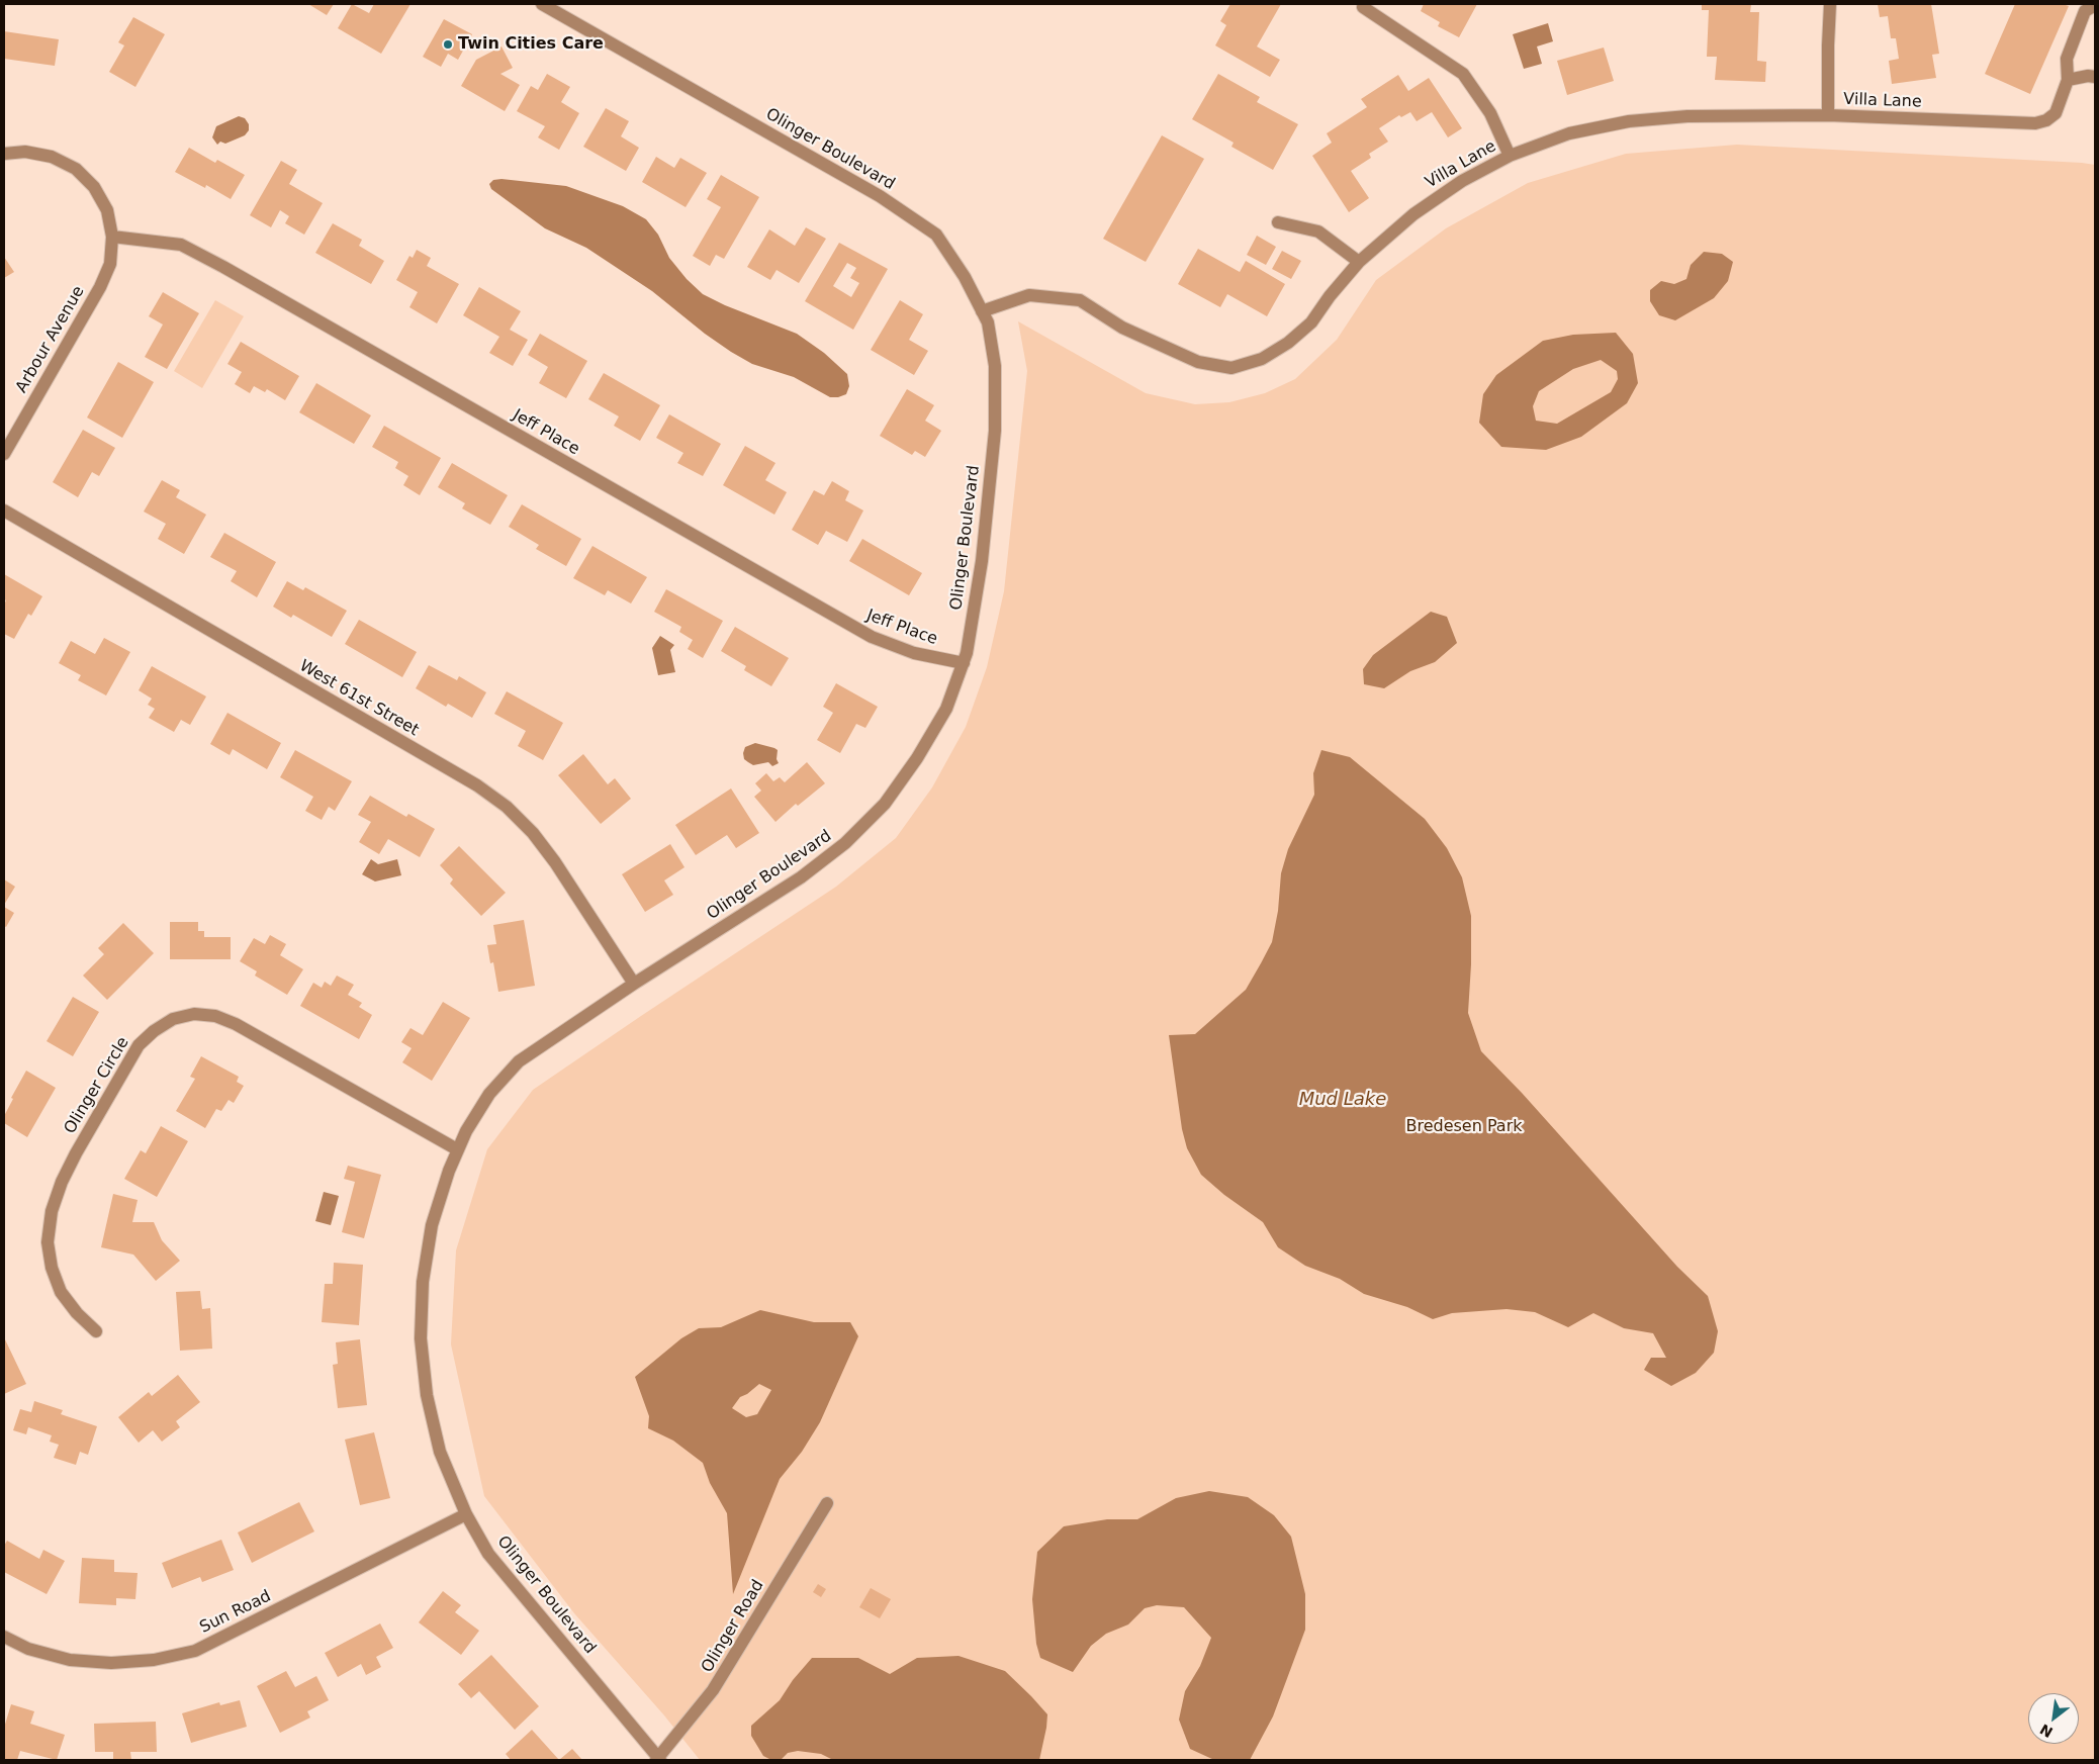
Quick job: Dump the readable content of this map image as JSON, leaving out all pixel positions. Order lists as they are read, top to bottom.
{
  "streets": {
    "street": [
      "Villa Lane",
      "Olinger Boulevard",
      "Arbour Avenue",
      "Jeff Place",
      "West 61st Street",
      "Olinger Circle",
      "Sun Road",
      "Olinger Road"
    ]
  },
  "crossings": [
    ["Villa Lane", "Olinger Boulevard"],
    ["Olinger Boulevard", "Jeff Place"],
    ["Olinger Boulevard", "West 61st Street"],
    ["Olinger Boulevard", "Olinger Circle"],
    ["Olinger Boulevard", "Sun Road"],
    ["Olinger Boulevard", "Olinger Road"],
    ["Arbour Avenue", "Jeff Place"]
  ],
  "water": ["Mud Lake"],
  "parks": ["Bredesen Park"],
  "places": ["Twin Cities Care"],
  "north": "bottom left"
}
